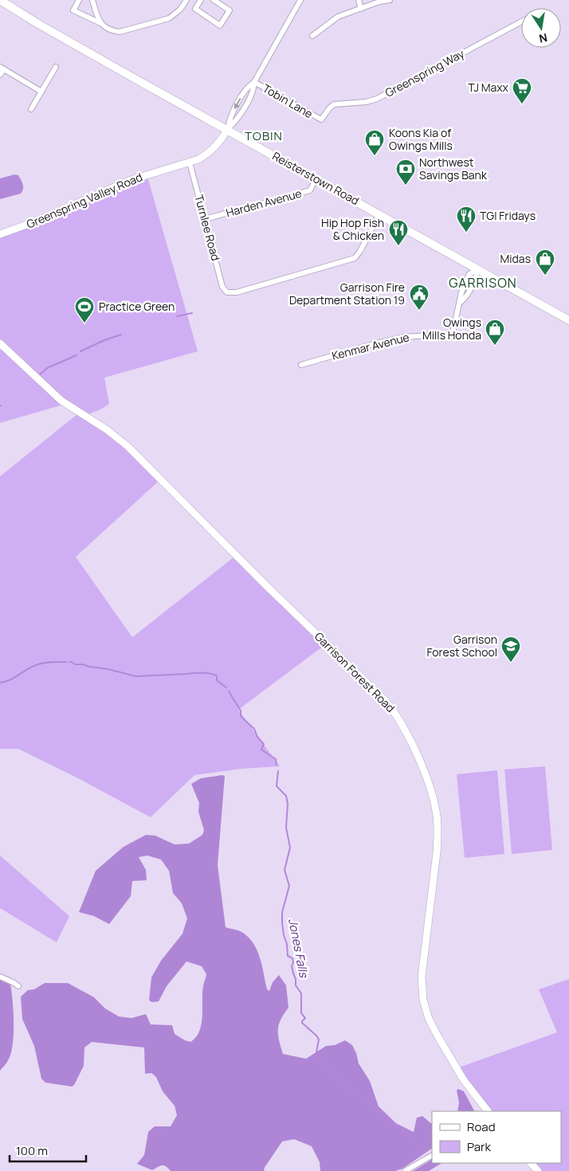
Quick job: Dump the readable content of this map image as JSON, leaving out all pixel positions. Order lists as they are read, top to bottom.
{
  "streets": {
    "main road": ["Reisterstown Road", "Greenspring Valley Road", "Garrison Forest Road"],
    "street": [
      "Greenspring Way",
      "Tobin Lane",
      "Harden Avenue",
      "Turnlee Road",
      "Kenmar Avenue"
    ]
  },
  "crossings": [
    ["Greenspring Way", "Tobin Lane"],
    ["Tobin Lane", "Greenspring Valley Road"],
    ["Reisterstown Road", "Greenspring Valley Road"],
    ["Reisterstown Road", "Harden Avenue"],
    ["Reisterstown Road", "Turnlee Road"],
    ["Reisterstown Road", "Kenmar Avenue"],
    ["Greenspring Valley Road", "Turnlee Road"],
    ["Harden Avenue", "Turnlee Road"]
  ],
  "districts": ["TOBIN", "GARRISON"],
  "water": ["Jones Falls"],
  "places": {
    "supermarket": ["TJ Maxx"],
    "shop": ["Koons Kia of Owings Mills", "Midas", "Owings Mills Honda"],
    "bank": ["Northwest Savings Bank"],
    "restaurant": ["TGI Fridays", "Hip Hop Fish & Chicken"],
    "public building": ["Garrison Fire Department Station 19"],
    "sports": ["Practice Green"],
    "school or university": ["Garrison Forest School"]
  },
  "legend": ["Road", "Park"],
  "scale_bar": "100 m",
  "north": "bottom"
}
